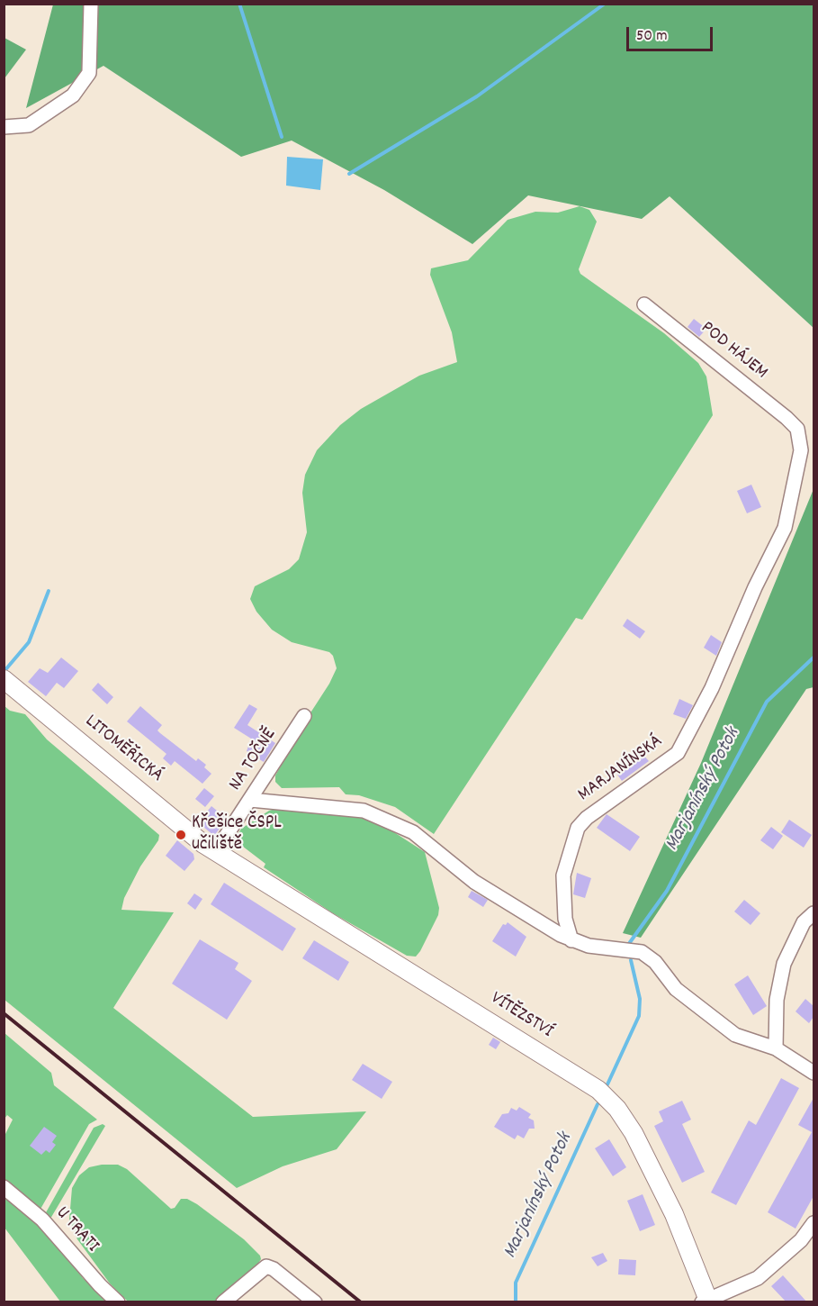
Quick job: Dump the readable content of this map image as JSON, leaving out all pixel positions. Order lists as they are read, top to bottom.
{
  "streets": {
    "main road": ["LITOMĚŘICKÁ", "VÍTĚZSTVÍ"],
    "street": [
      "POD HÁJEM",
      "NA TOČNĚ",
      "MARJANÍNSKÁ",
      "U TRATI"
    ]
  },
  "crossings": [
    ["POD HÁJEM", "MARJANÍNSKÁ"],
    ["LITOMĚŘICKÁ", "NA TOČNĚ"],
    ["LITOMĚŘICKÁ", "VÍTĚZSTVÍ"],
    ["NA TOČNĚ", "VÍTĚZSTVÍ"]
  ],
  "water": ["Marjanínský Potok"],
  "places": ["Křešice ČSPL učiliště"],
  "scale_bar": "50 m"
}
